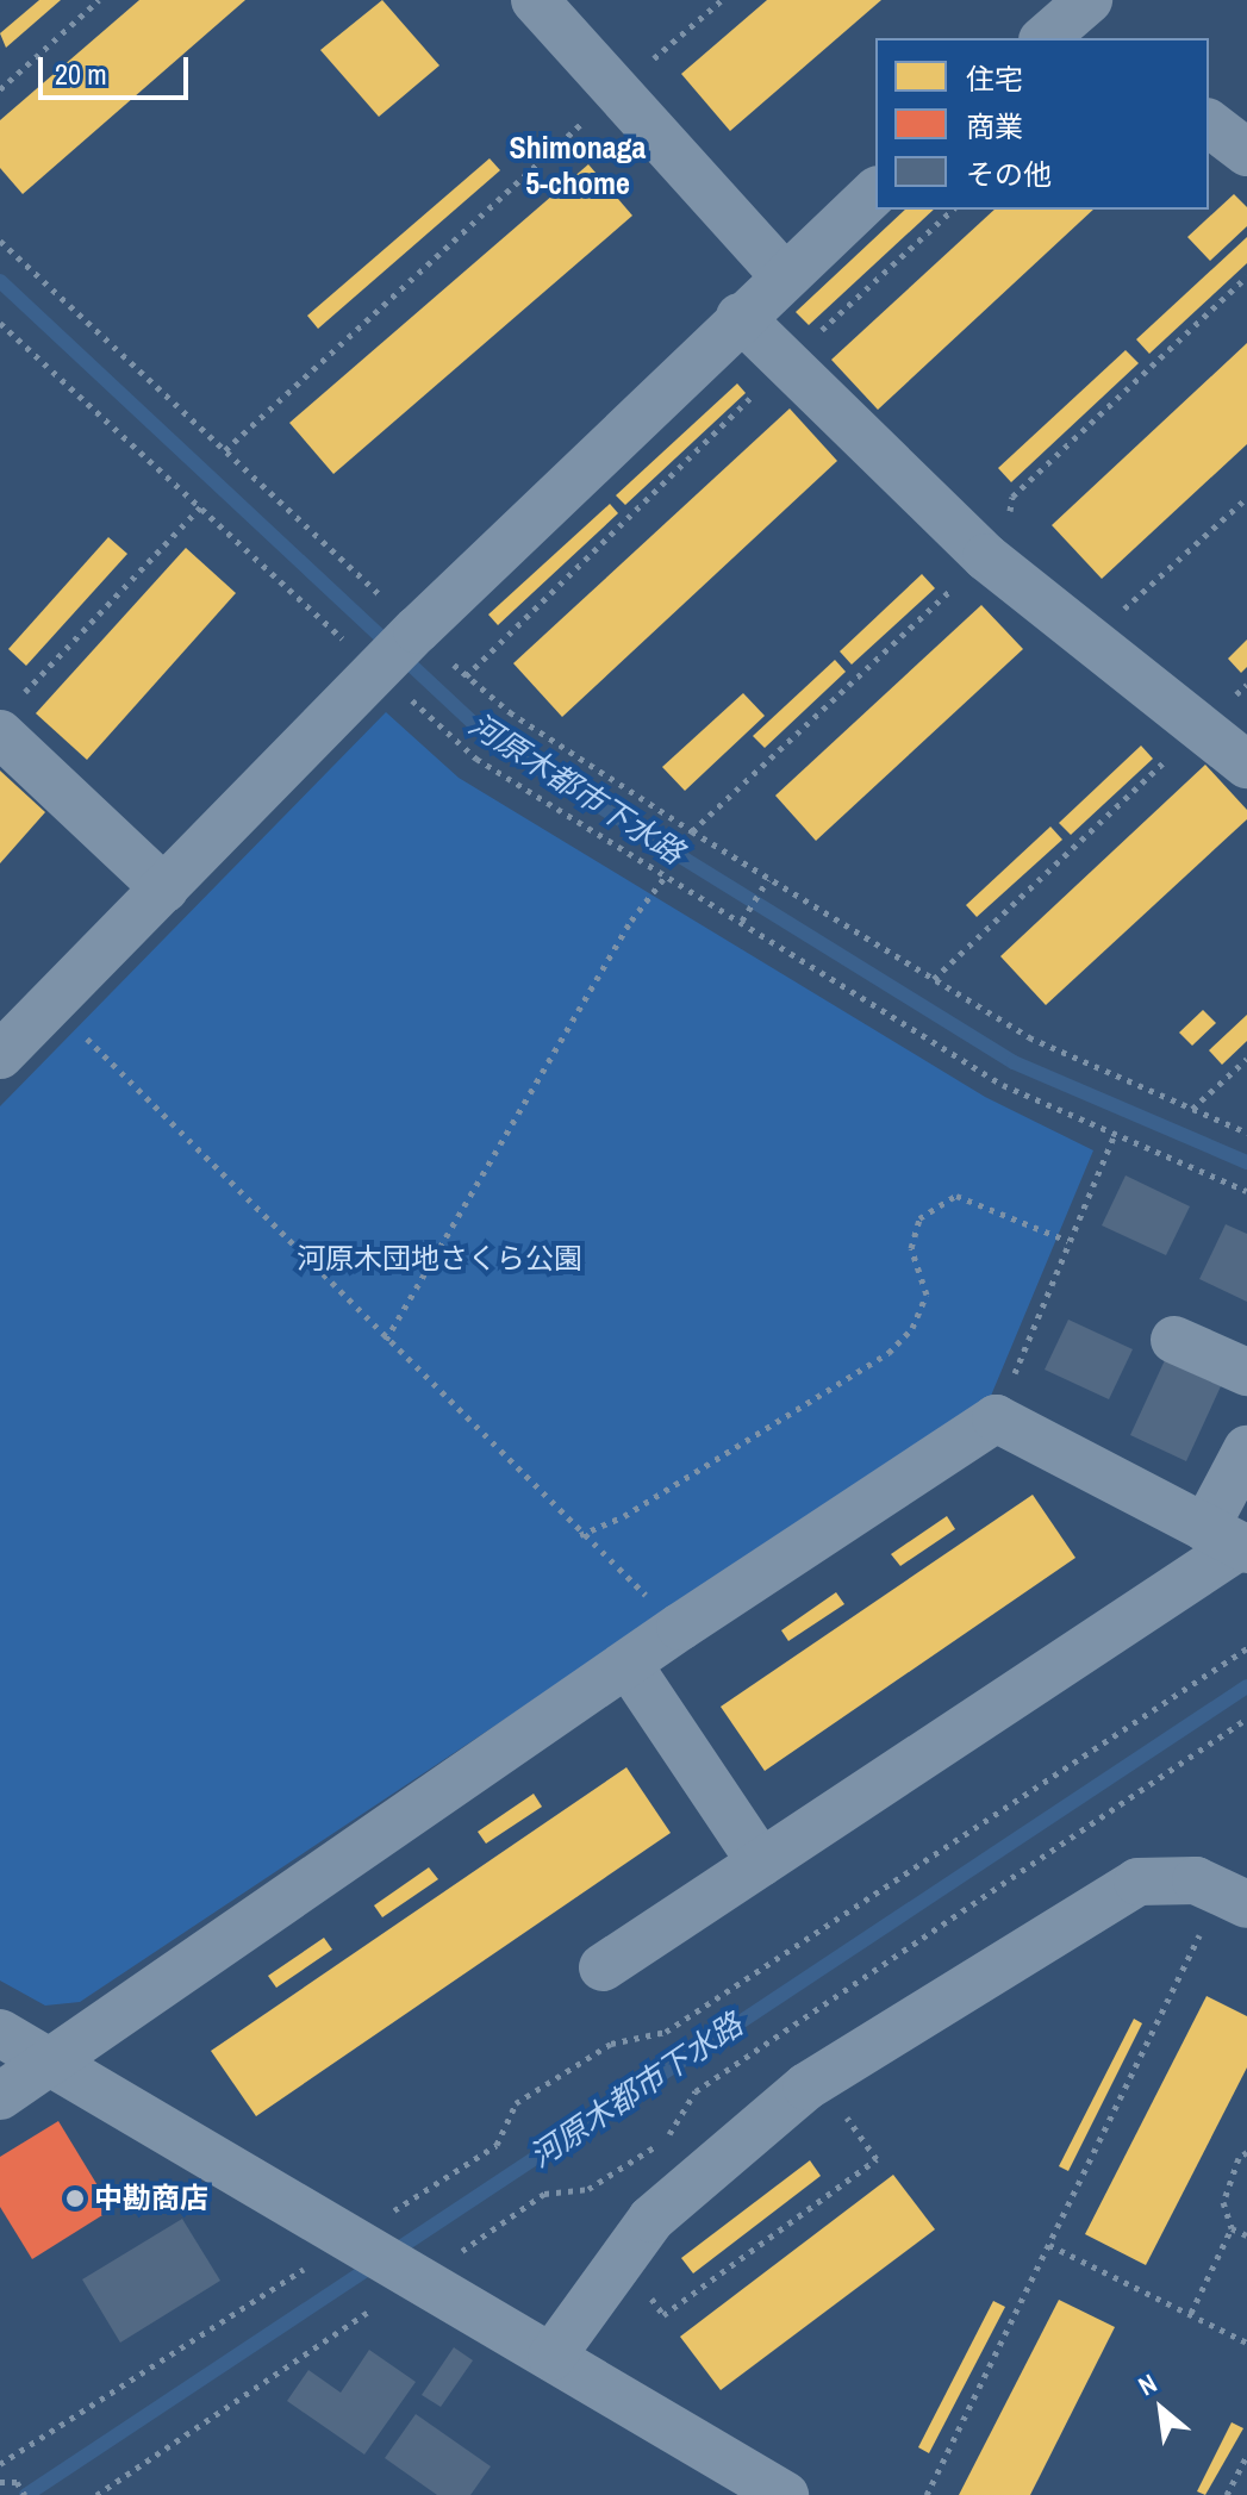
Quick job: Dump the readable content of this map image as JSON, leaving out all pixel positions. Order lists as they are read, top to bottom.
{
  "districts": ["Shimonaga 5-chome"],
  "water": ["河原木都市下水路"],
  "parks": ["河原木団地さくら公園"],
  "places": ["中勘商店"],
  "legend": ["住宅", "商業", "その他"],
  "scale_bar": "20 m",
  "north": "top left"
}
